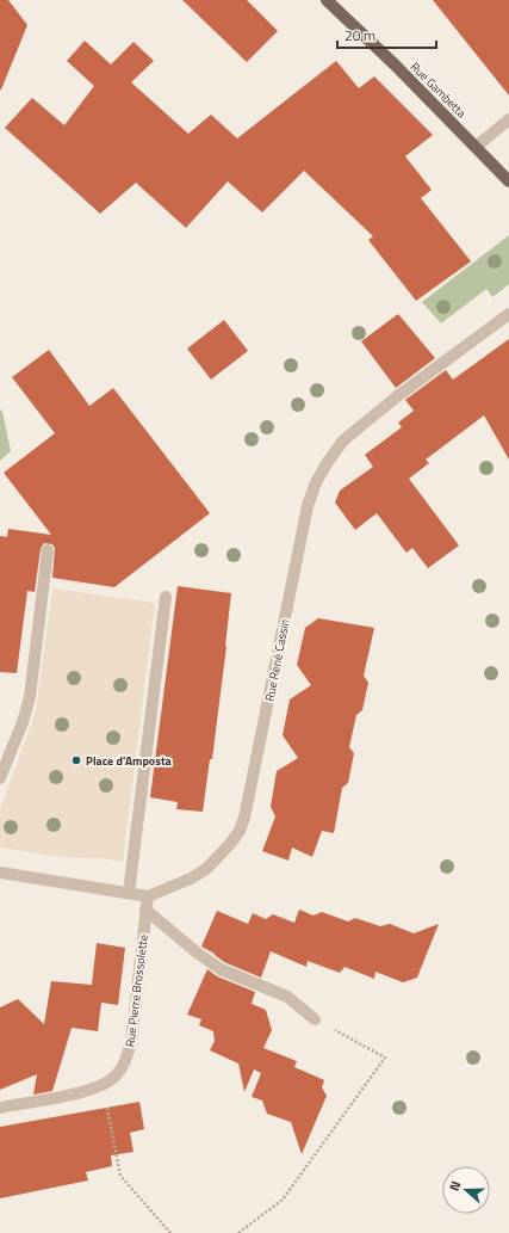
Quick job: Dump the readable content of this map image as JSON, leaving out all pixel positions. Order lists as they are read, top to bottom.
{
  "streets": {
    "main road": ["Rue Gambetta"],
    "street": ["Rue René Cassin", "Rue Pierre Brossolette"]
  },
  "crossings": [
    ["Rue René Cassin", "Rue Pierre Brossolette"]
  ],
  "places": ["Place d'Amposta"],
  "scale_bar": "20 m",
  "north": "left"
}
